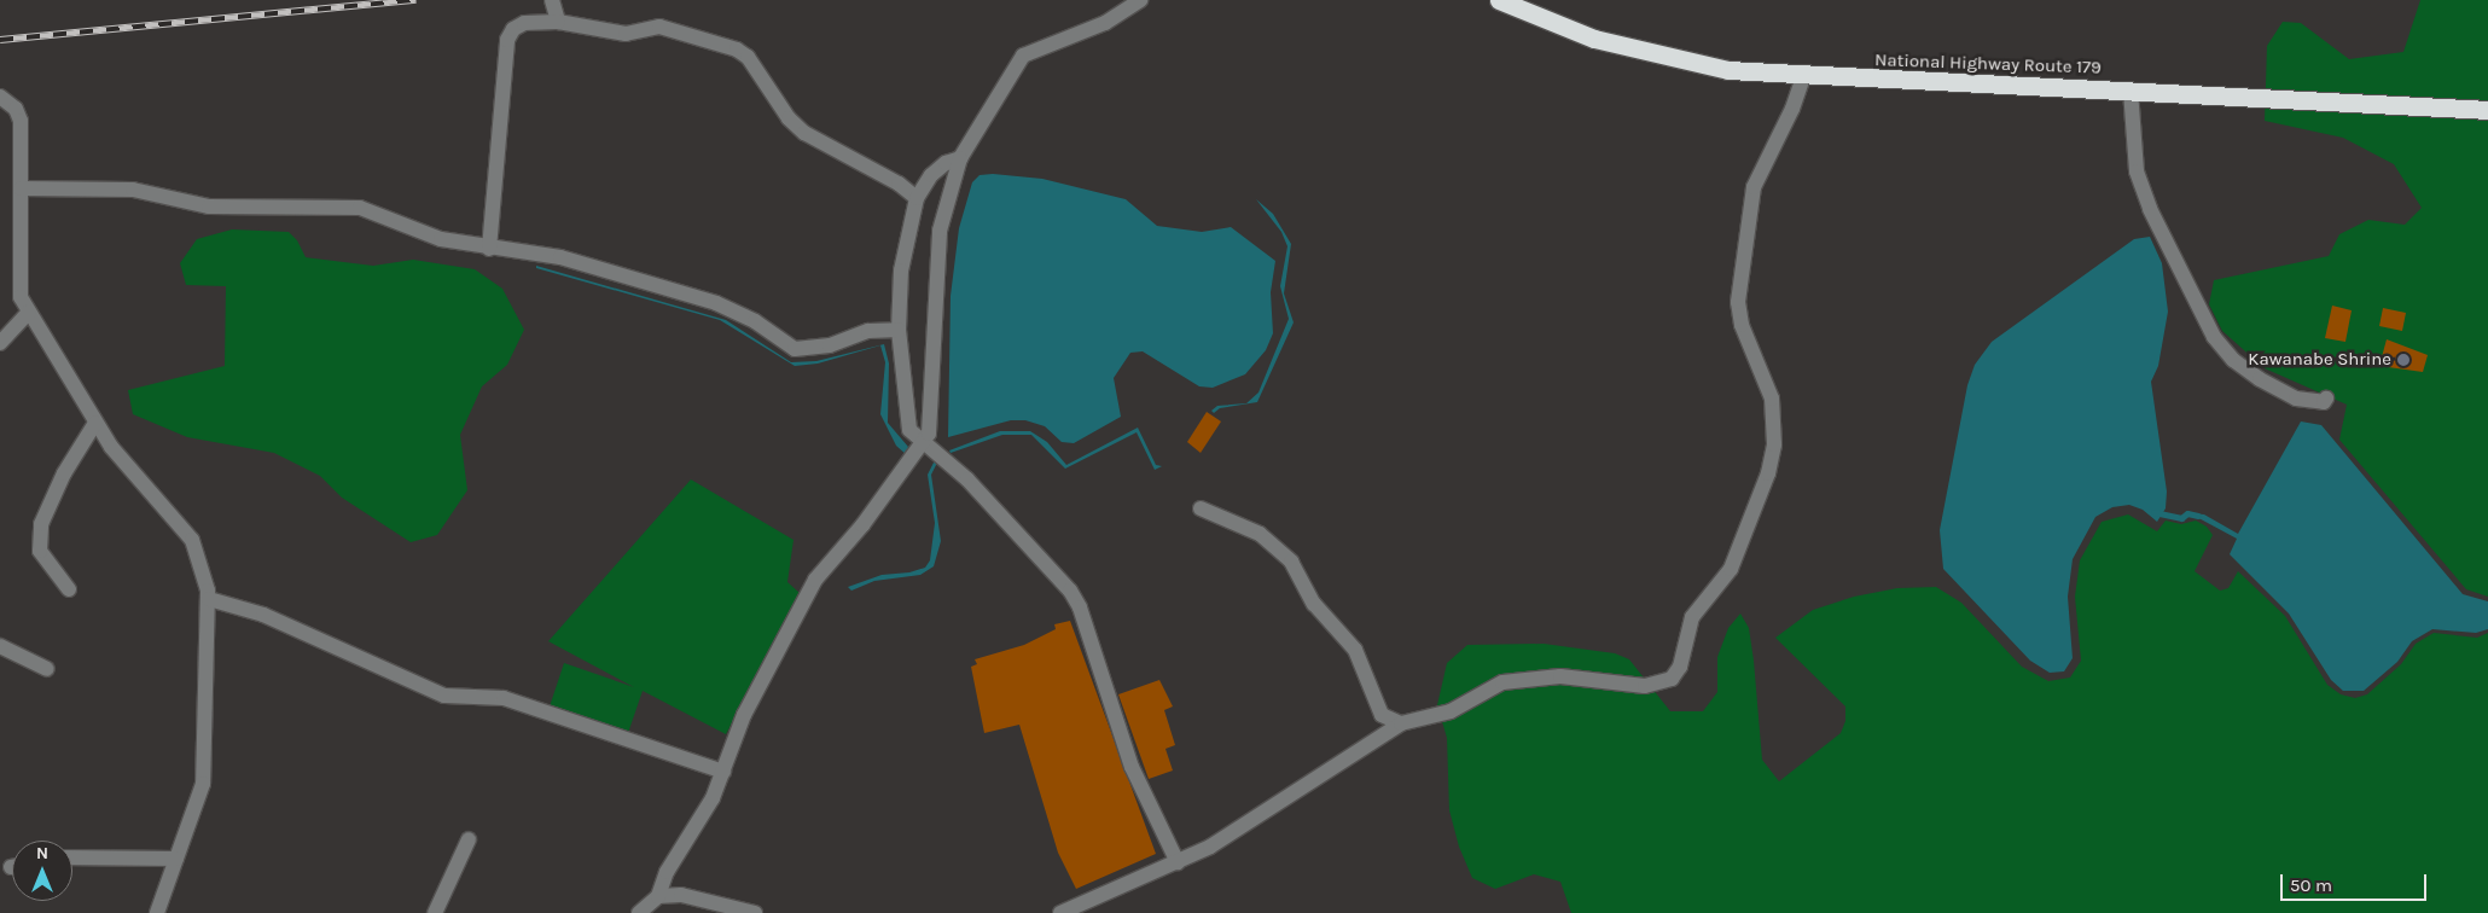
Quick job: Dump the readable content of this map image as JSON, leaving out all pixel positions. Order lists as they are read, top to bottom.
{
  "streets": {
    "highway": ["National Highway Route 179"]
  },
  "places": ["Kawanabe Shrine"],
  "scale_bar": "50 m",
  "north": "top"
}
